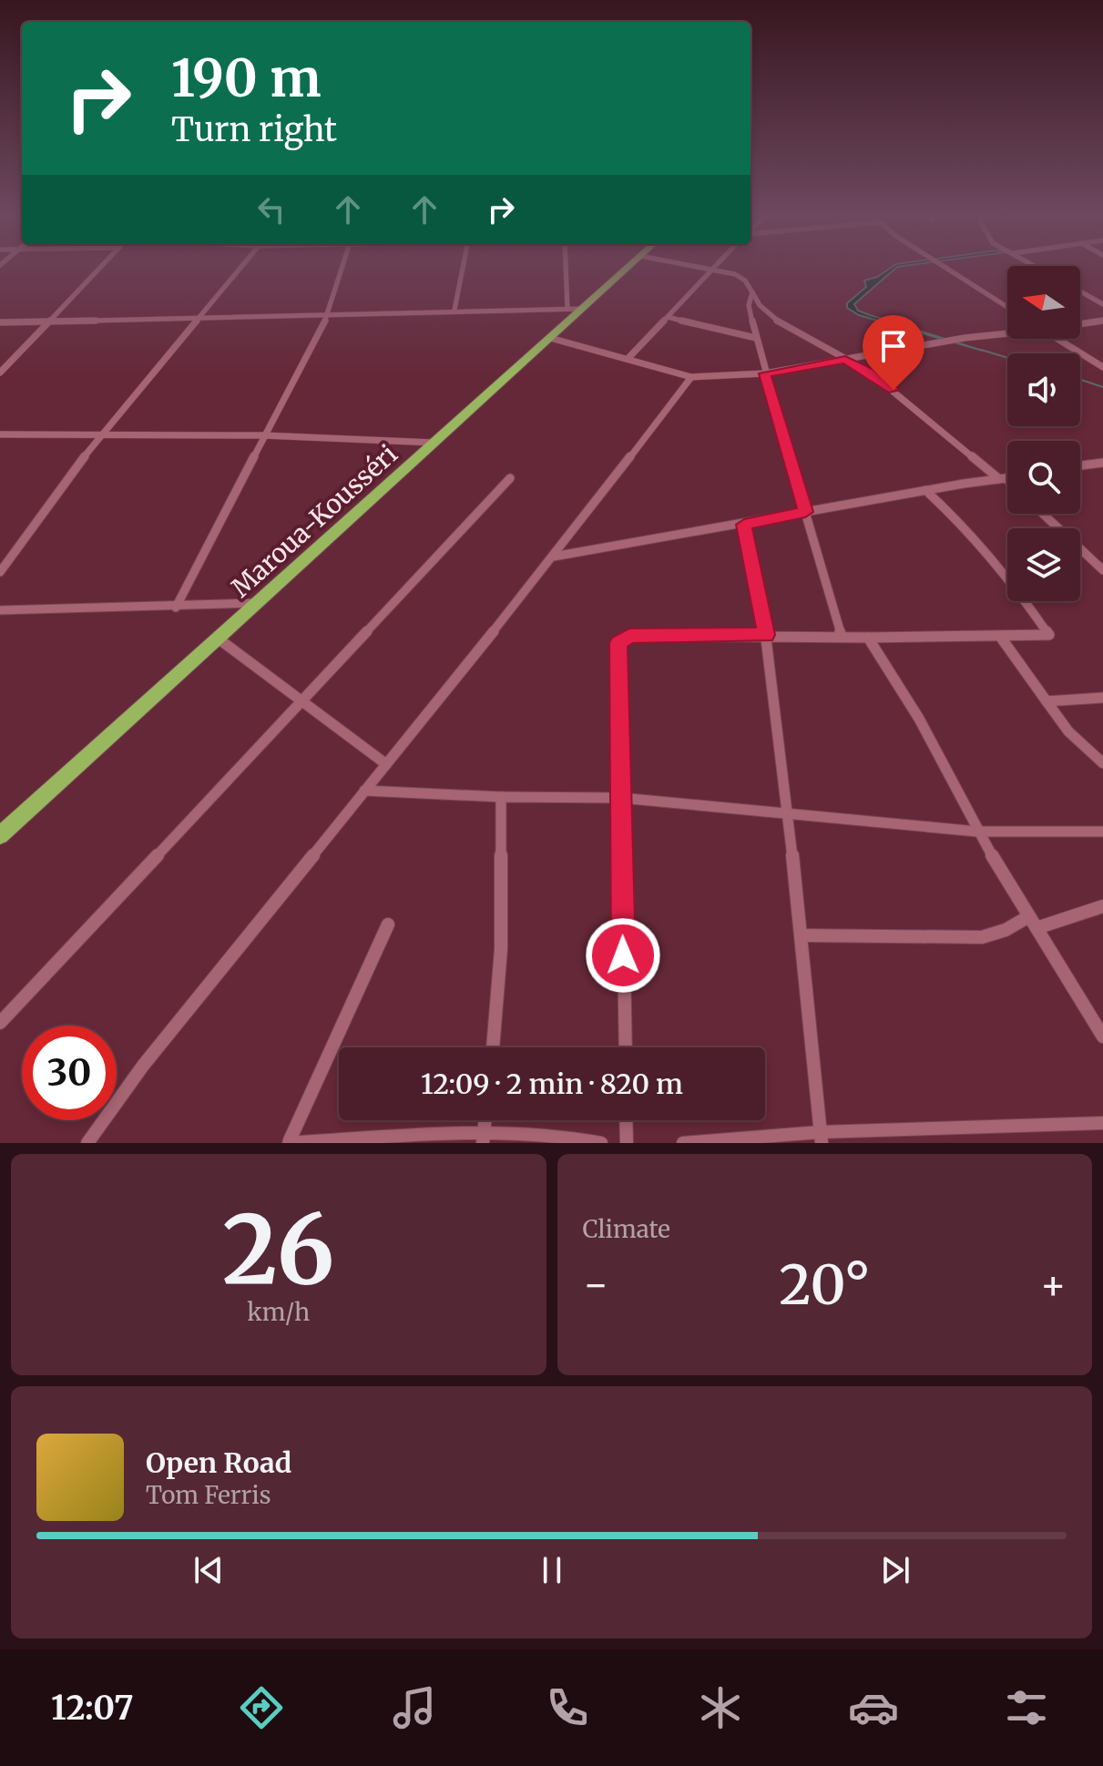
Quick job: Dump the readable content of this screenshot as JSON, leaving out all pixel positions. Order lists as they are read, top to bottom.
{
  "streets": {
    "highway": ["Maroua-Kousséri"]
  },
  "north": "left",
  "page": {
    "turn": ["190 m", "Turn right"],
    "limit": "30",
    "trip": "12:09 · 2 min · 820 m",
    "tile": [
      ["26", "km/h"],
      "Climate"
    ],
    "heat": ["−", "20°", "+"],
    "song": ["Open Road", "Tom Ferris"],
    "tabs": "12:07"
  }
}
